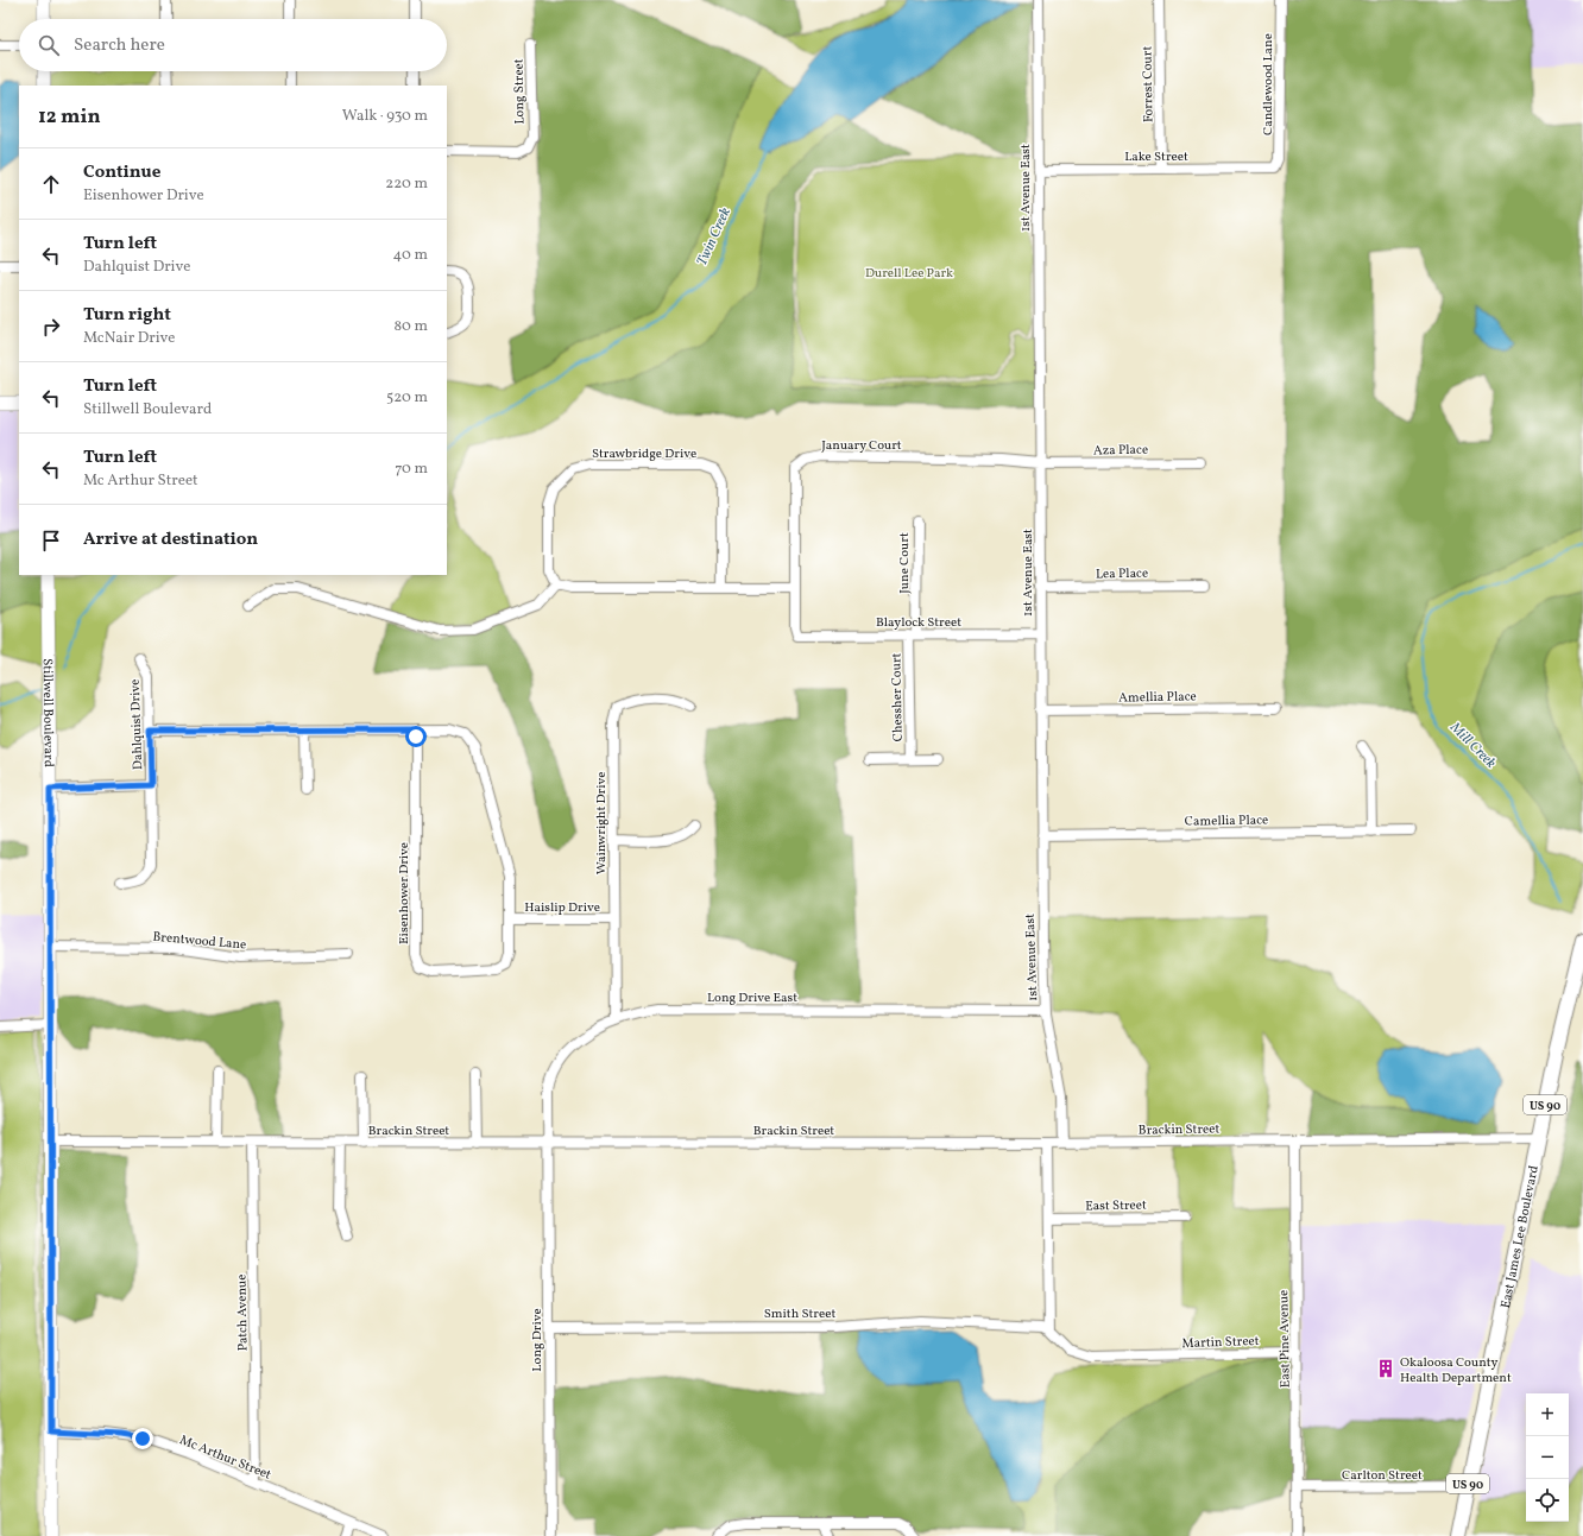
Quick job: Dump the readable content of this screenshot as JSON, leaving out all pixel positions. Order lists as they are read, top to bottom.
{
  "streets": {
    "main road": ["US 90", "East James Lee Boulevard"],
    "street": [
      "Forrest Court",
      "Candlewood Lane",
      "Long Street",
      "Lake Street",
      "1st Avenue East",
      "January Court",
      "Aza Place",
      "Strawbridge Drive",
      "June Court",
      "Lea Place",
      "Blaylock Street",
      "Amellia Place",
      "Chessher Court",
      "Stillwell Boulevard",
      "Dahlquist Drive",
      "Camellia Place",
      "Wainwright Drive",
      "Eisenhower Drive",
      "Haislip Drive",
      "Brentwood Lane",
      "Long Drive East",
      "Brackin Street",
      "East Street",
      "Patch Avenue",
      "Smith Street",
      "East Pine Avenue",
      "Long Drive",
      "Martin Street",
      "Mc Arthur Street",
      "Carlton Street"
    ]
  },
  "crossings": [
    ["Forrest Court", "Lake Street"],
    ["Candlewood Lane", "Lake Street"],
    ["Lake Street", "1st Avenue East"],
    ["1st Avenue East", "January Court"],
    ["1st Avenue East", "Aza Place"],
    ["1st Avenue East", "Lea Place"],
    ["1st Avenue East", "Blaylock Street"],
    ["1st Avenue East", "Amellia Place"],
    ["1st Avenue East", "Camellia Place"],
    ["1st Avenue East", "Long Drive East"],
    ["1st Avenue East", "Brackin Street"],
    ["January Court", "Aza Place"],
    ["January Court", "Blaylock Street"],
    ["June Court", "Blaylock Street"],
    ["June Court", "Chessher Court"],
    ["Blaylock Street", "Chessher Court"],
    ["Stillwell Boulevard", "Brentwood Lane"],
    ["Stillwell Boulevard", "Brackin Street"],
    ["Stillwell Boulevard", "Mc Arthur Street"],
    ["Dahlquist Drive", "Eisenhower Drive"],
    ["Wainwright Drive", "Haislip Drive"],
    ["Wainwright Drive", "Long Drive East"],
    ["Eisenhower Drive", "Haislip Drive"],
    ["Long Drive East", "Brackin Street"],
    ["Long Drive East", "Long Drive"],
    ["Brackin Street", "East James Lee Boulevard"],
    ["Brackin Street", "Patch Avenue"],
    ["Brackin Street", "East Pine Avenue"],
    ["Brackin Street", "Long Drive"],
    ["East James Lee Boulevard", "Carlton Street"],
    ["Patch Avenue", "Mc Arthur Street"],
    ["Smith Street", "Long Drive"],
    ["Smith Street", "Martin Street"],
    ["East Pine Avenue", "Martin Street"],
    ["East Pine Avenue", "Carlton Street"]
  ],
  "water": ["Twin Creek", "Mill Creek"],
  "parks": ["Durell Lee Park"],
  "places": {
    "building": ["Okaloosa County Health Department"]
  },
  "page": {
    "search": "Search here",
    "heading": ["12 min", "Walk · 930 m"],
    "list": [
      ["Continue", "Eisenhower Drive", "220 m"],
      ["Turn left", "Dahlquist Drive", "40 m"],
      ["Turn right", "McNair Drive", "80 m"],
      ["Turn left", "Stillwell Boulevard", "520 m"],
      ["Turn left", "Mc Arthur Street", "70 m"],
      "Arrive at destination"
    ],
    "map_buttons": ["+", "−"]
  }
}
